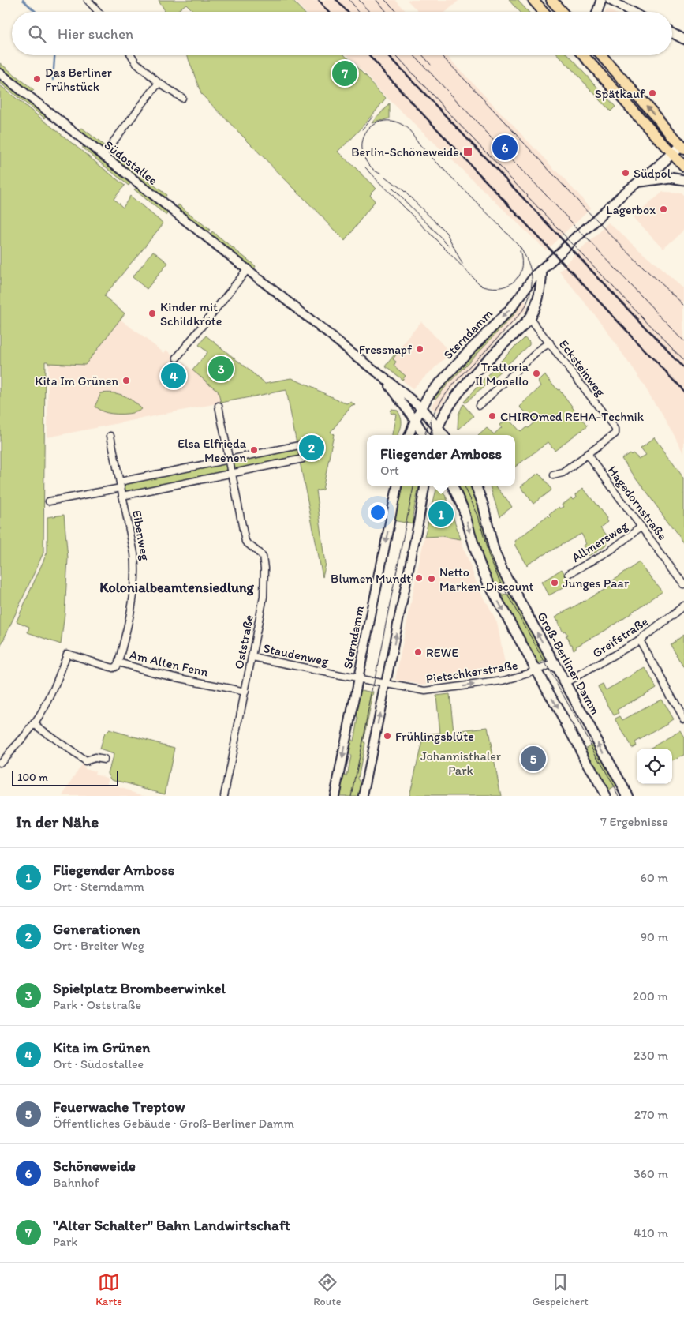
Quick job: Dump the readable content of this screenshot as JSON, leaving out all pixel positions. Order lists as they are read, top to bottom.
{
  "streets": {
    "main road": ["Sterndamm", "Groß-Berliner Damm"],
    "street": [
      "Südostallee",
      "Ecksteinweg",
      "Hagedornstraße",
      "Eibenweg",
      "Allmersweg",
      "Greifstraße",
      "Oststraße",
      "Staudenweg",
      "Am Alten Fenn",
      "Pietschkerstraße"
    ]
  },
  "crossings": [
    ["Südostallee", "Sterndamm"],
    ["Sterndamm", "Staudenweg"],
    ["Ecksteinweg", "Hagedornstraße"],
    ["Hagedornstraße", "Allmersweg"],
    ["Eibenweg", "Am Alten Fenn"],
    ["Greifstraße", "Groß-Berliner Damm"],
    ["Oststraße", "Staudenweg"],
    ["Oststraße", "Am Alten Fenn"],
    ["Staudenweg", "Pietschkerstraße"],
    ["Groß-Berliner Damm", "Pietschkerstraße"]
  ],
  "one_way": ["Pietschkerstraße"],
  "districts": ["Kolonialbeamtensiedlung"],
  "parks": ["Johannisthaler Park"],
  "places": {
    "other": [
      "Das Berliner Frühstück",
      "Spätkauf",
      "Südpol",
      "Lagerbox",
      "Kinder mit Schildkröte",
      "Fressnapf",
      "Trattoria Il Monello",
      "Kita Im Grünen",
      "CHIROmed REHA-Technik",
      "Elsa Elfrieda Meenen",
      "Blumen Mundt",
      "Netto Marken-Discount",
      "Junges Paar",
      "REWE",
      "Frühlingsblüte"
    ],
    "transit": ["Berlin-Schöneweide"]
  },
  "scale_bar": "100 m",
  "page": {
    "search": "Hier suchen",
    "pins": [
      "7",
      "6",
      "3",
      "4",
      "2",
      "1",
      "5"
    ],
    "popup": ["Fliegender Amboss", "Ort"],
    "scale": "100 m",
    "heading": ["In der Nähe", "7 Ergebnisse"],
    "list": [
      {
        "mark": "1",
        "name": "Fliegender Amboss",
        "note": "Ort · Sterndamm",
        "value": "60 m"
      },
      {
        "mark": "2",
        "name": "Generationen",
        "note": "Ort · Breiter Weg",
        "value": "90 m"
      },
      {
        "mark": "3",
        "name": "Spielplatz Brombeerwinkel",
        "note": "Park · Oststraße",
        "value": "200 m"
      },
      {
        "mark": "4",
        "name": "Kita im Grünen",
        "note": "Ort · Südostallee",
        "value": "230 m"
      },
      {
        "mark": "5",
        "name": "Feuerwache Treptow",
        "note": "Öffentliches Gebäude · Groß-Berliner Damm",
        "value": "270 m"
      },
      {
        "mark": "6",
        "name": "Schöneweide",
        "note": "Bahnhof",
        "value": "360 m"
      },
      {
        "mark": "7",
        "name": "\"Alter Schalter\" Bahn Landwirtschaft",
        "note": "Park",
        "value": "410 m"
      }
    ],
    "nav": ["Karte", "Route", "Gespeichert"]
  }
}
